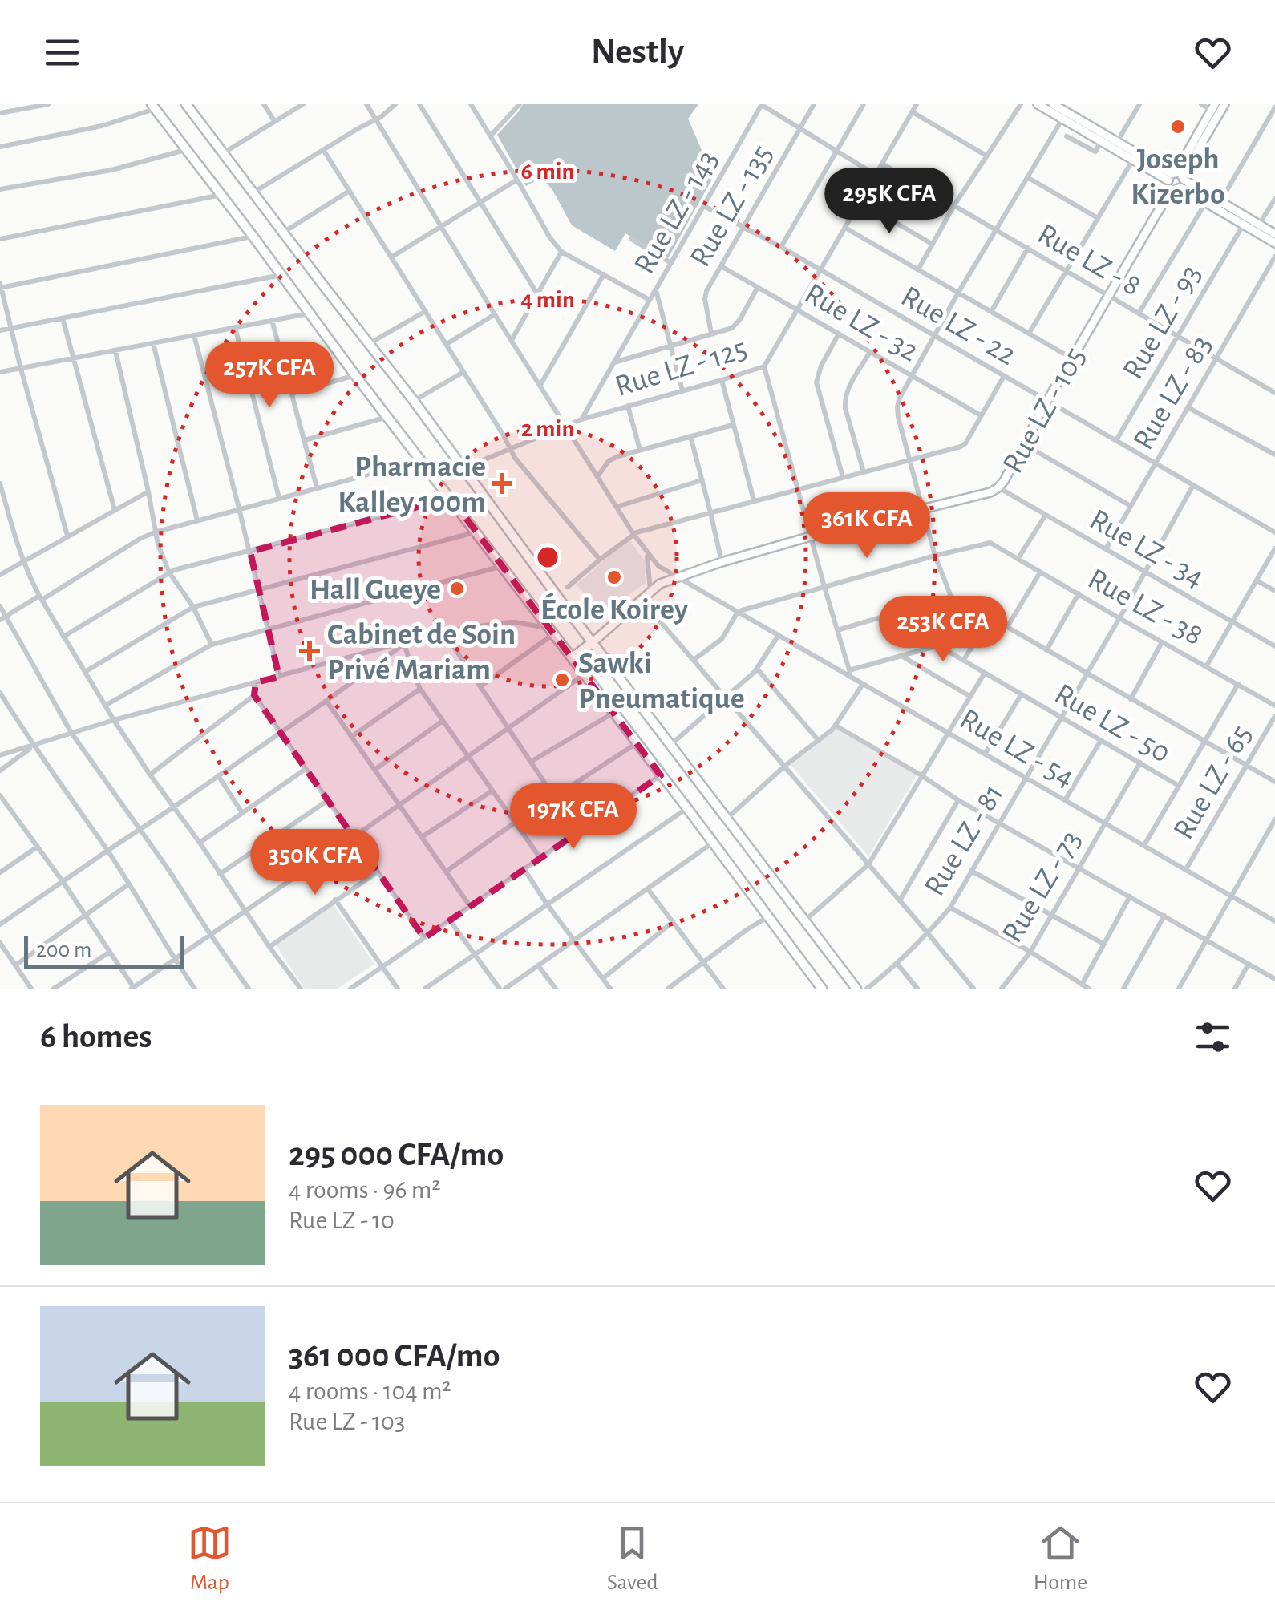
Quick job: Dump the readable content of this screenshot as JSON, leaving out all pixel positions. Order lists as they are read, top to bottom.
{
  "streets": {
    "main road": ["Rue LZ - 105"],
    "street": [
      "Rue LZ - 135",
      "Rue LZ - 143",
      "Rue LZ - 8",
      "Rue LZ - 32",
      "Rue LZ - 93",
      "Rue LZ - 22",
      "Rue LZ - 125",
      "Rue LZ - 83",
      "Rue LZ - 34",
      "Rue LZ - 38",
      "Rue LZ - 50",
      "Rue LZ - 54",
      "Rue LZ - 65",
      "Rue LZ - 81",
      "Rue LZ - 73"
    ]
  },
  "crossings": [
    ["Rue LZ - 135", "Rue LZ - 32"],
    ["Rue LZ - 135", "Rue LZ - 22"],
    ["Rue LZ - 143", "Rue LZ - 22"],
    ["Rue LZ - 8", "Rue LZ - 93"],
    ["Rue LZ - 8", "Rue LZ - 125"],
    ["Rue LZ - 8", "Rue LZ - 83"],
    ["Rue LZ - 8", "Rue LZ - 105"],
    ["Rue LZ - 32", "Rue LZ - 125"],
    ["Rue LZ - 93", "Rue LZ - 22"],
    ["Rue LZ - 22", "Rue LZ - 125"],
    ["Rue LZ - 22", "Rue LZ - 83"],
    ["Rue LZ - 22", "Rue LZ - 105"],
    ["Rue LZ - 22", "Rue LZ - 81"],
    ["Rue LZ - 125", "Rue LZ - 54"],
    ["Rue LZ - 83", "Rue LZ - 34"],
    ["Rue LZ - 105", "Rue LZ - 34"],
    ["Rue LZ - 105", "Rue LZ - 54"],
    ["Rue LZ - 34", "Rue LZ - 81"],
    ["Rue LZ - 38", "Rue LZ - 81"],
    ["Rue LZ - 50", "Rue LZ - 81"],
    ["Rue LZ - 50", "Rue LZ - 73"],
    ["Rue LZ - 54", "Rue LZ - 65"],
    ["Rue LZ - 54", "Rue LZ - 81"],
    ["Rue LZ - 54", "Rue LZ - 73"]
  ],
  "places": {
    "other": [
      "Joseph Kizerbo",
      "École Koirey",
      "Hall Gueye",
      "Sawki Pneumatique"
    ],
    "health": ["Pharmacie Kalley 100m", "Cabinet de Soin Privé Mariam"]
  },
  "scale_bar": "200 m",
  "page": {
    "header": "Nestly",
    "price": [
      "295K CFA",
      "257K CFA",
      "361K CFA",
      "253K CFA",
      "197K CFA",
      "350K CFA"
    ],
    "scale": "200 m",
    "heading": "6 homes",
    "list": [
      {
        "name": "295 000 CFA/mo",
        "note": "4 rooms · 96 m² · Rue LZ - 10"
      },
      {
        "name": "361 000 CFA/mo",
        "note": "4 rooms · 104 m² · Rue LZ - 103"
      }
    ],
    "tabs": ["Map", "Saved", "Home"]
  },
  "rings": ["6 min", "4 min", "2 min"]
}
